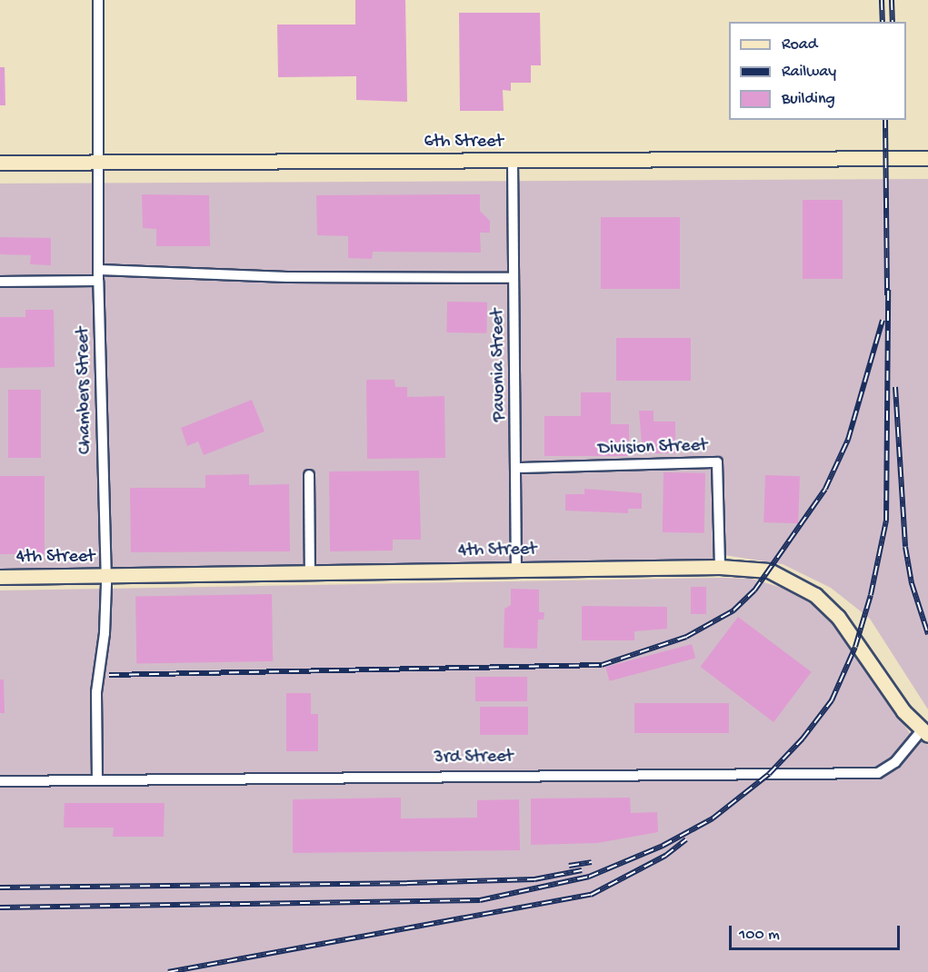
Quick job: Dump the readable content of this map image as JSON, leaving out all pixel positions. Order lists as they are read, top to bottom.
{
  "streets": {
    "main road": ["6th Street", "4th Street"],
    "street": [
      "Pavonia Street",
      "Chambers Street",
      "Division Street",
      "3rd Street"
    ]
  },
  "crossings": [
    ["6th Street", "Pavonia Street"],
    ["6th Street", "Chambers Street"],
    ["Pavonia Street", "Division Street"],
    ["Pavonia Street", "4th Street"],
    ["Chambers Street", "4th Street"],
    ["Chambers Street", "3rd Street"],
    ["Division Street", "4th Street"],
    ["4th Street", "3rd Street"]
  ],
  "legend": ["Road", "Railway", "Building"],
  "scale_bar": "100 m"
}
